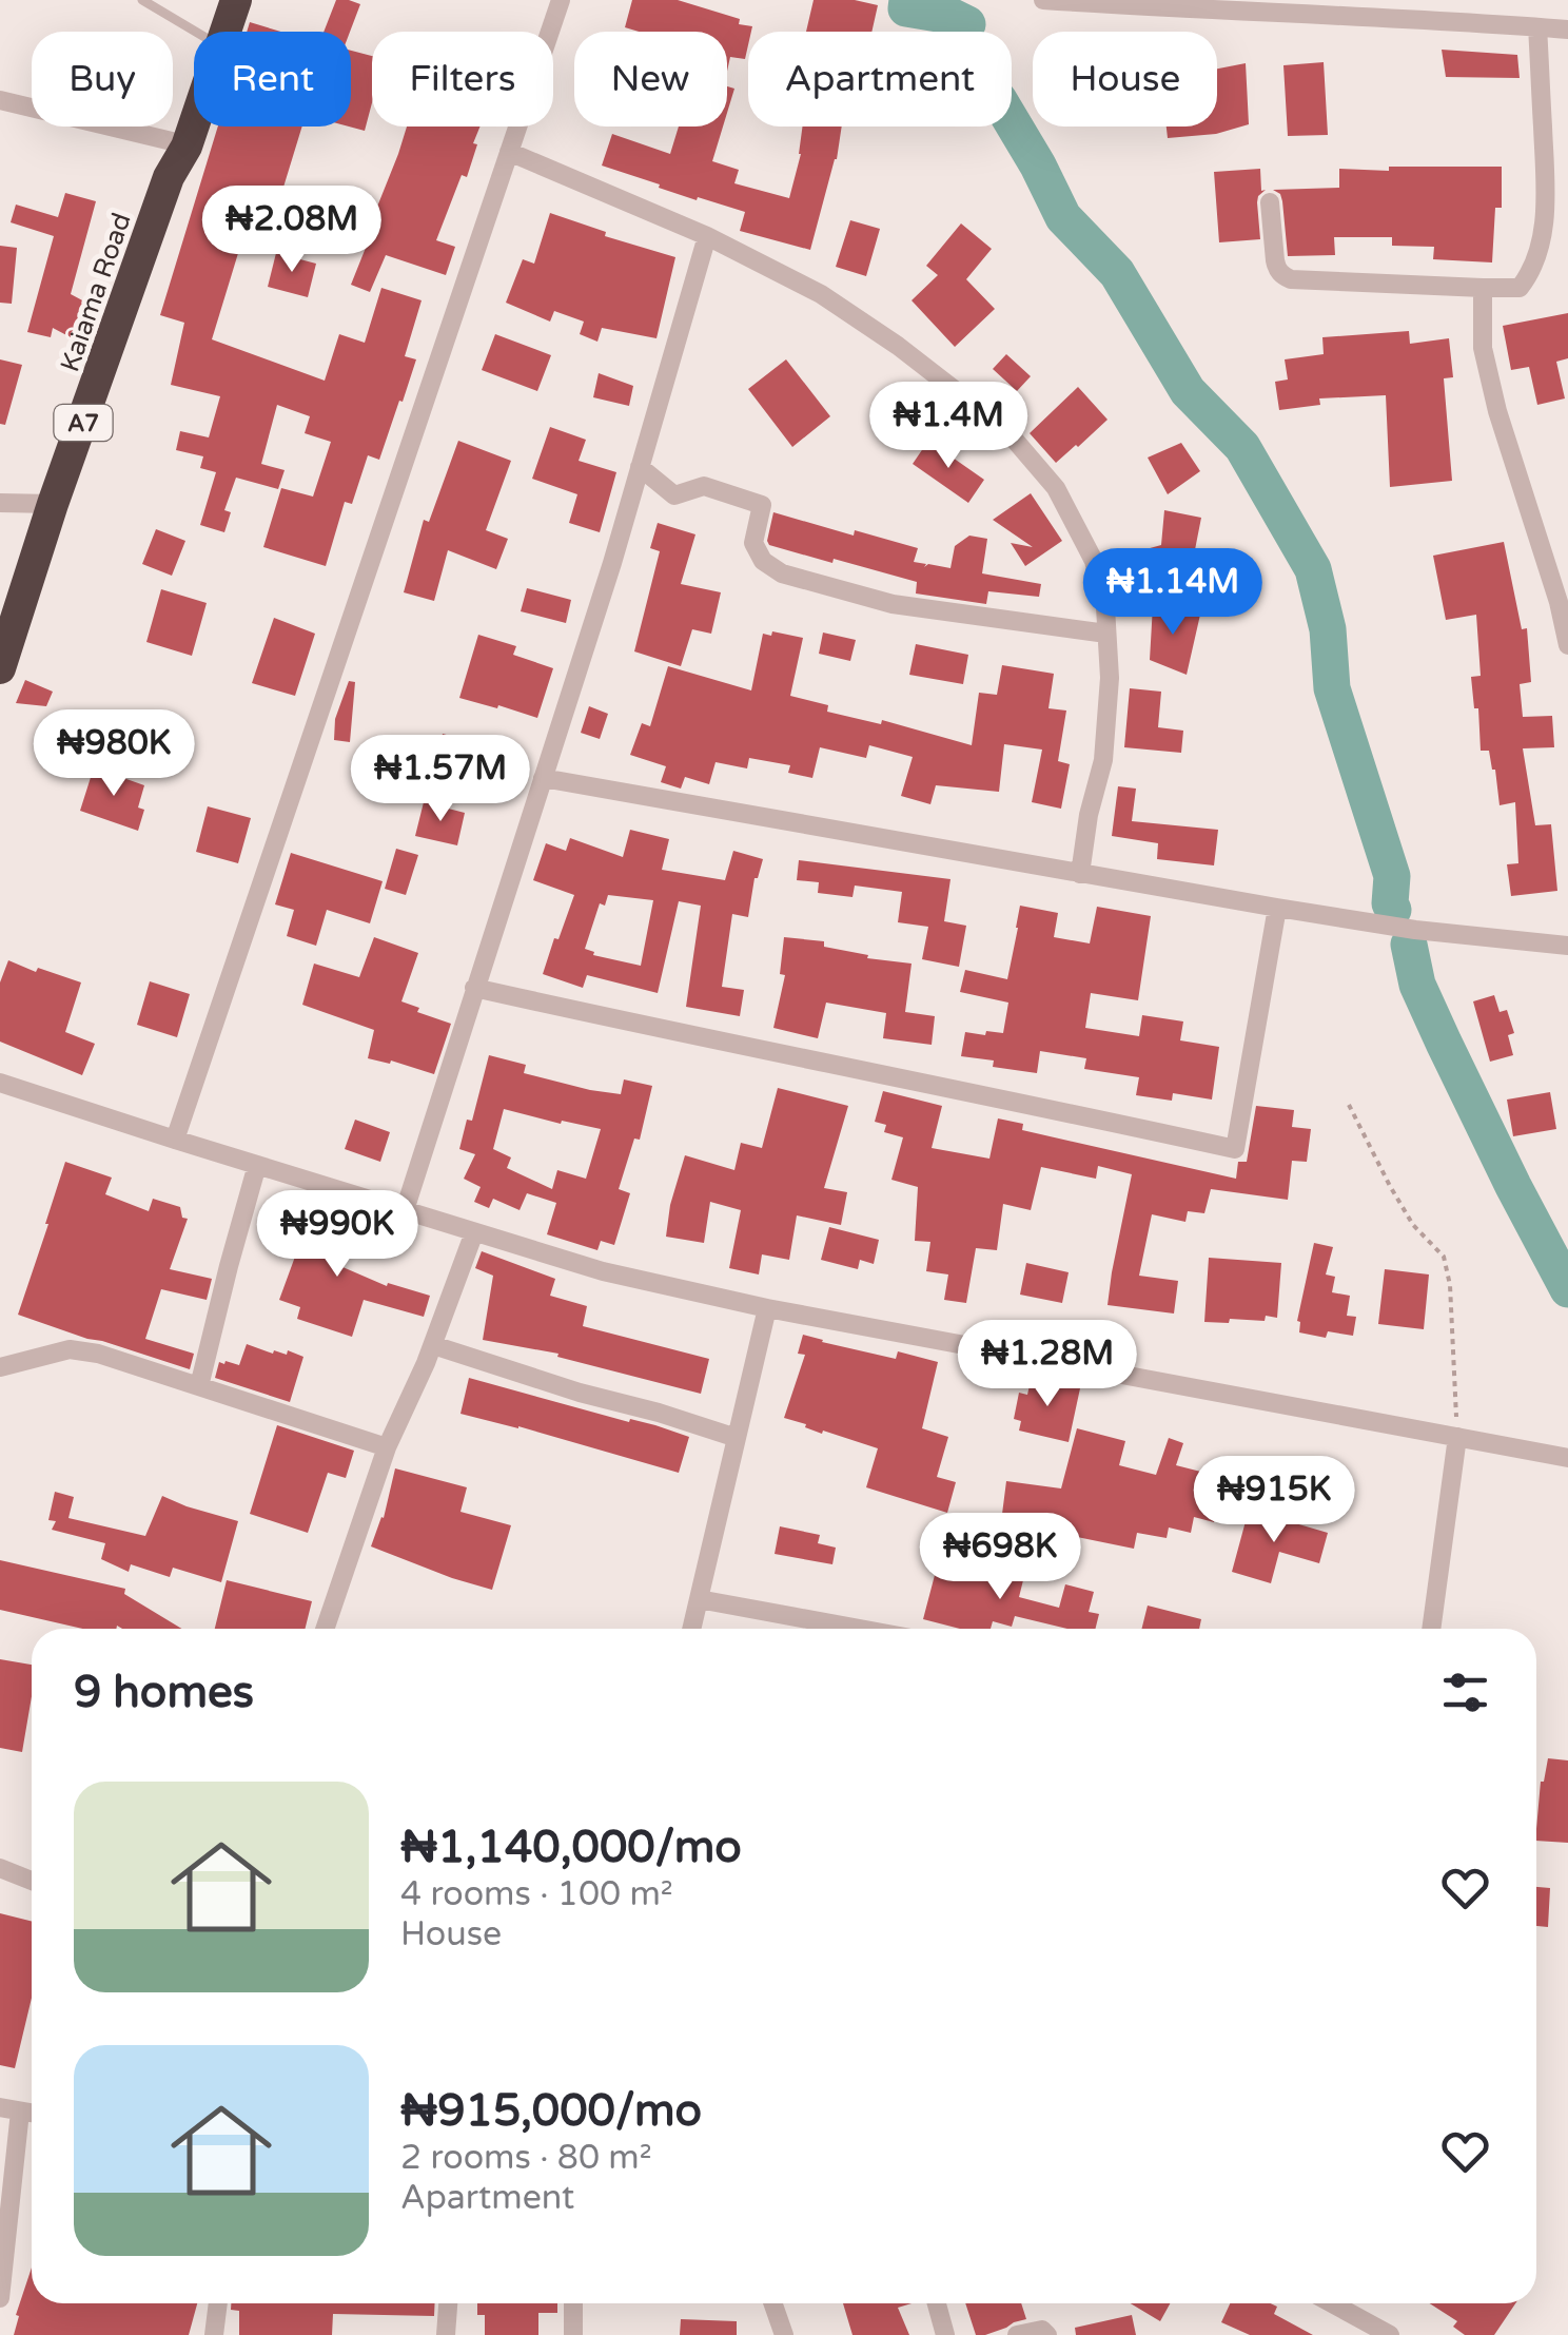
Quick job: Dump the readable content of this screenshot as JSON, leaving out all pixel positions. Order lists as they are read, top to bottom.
{
  "streets": {
    "highway": ["Kaiama Road", "A7"]
  },
  "page": {
    "chip": [
      "Buy",
      "Rent",
      "Filters",
      "New",
      "Apartment",
      "House"
    ],
    "price": [
      "₦2.08M",
      "₦1.4M",
      "₦1.14M",
      "₦980K",
      "₦1.57M",
      "₦990K",
      "₦1.28M",
      "₦915K",
      "₦698K"
    ],
    "heading": "9 homes",
    "list": [
      {
        "name": "₦1,140,000/mo",
        "note": "4 rooms · 100 m² · House"
      },
      {
        "name": "₦915,000/mo",
        "note": "2 rooms · 80 m² · Apartment"
      }
    ]
  }
}
